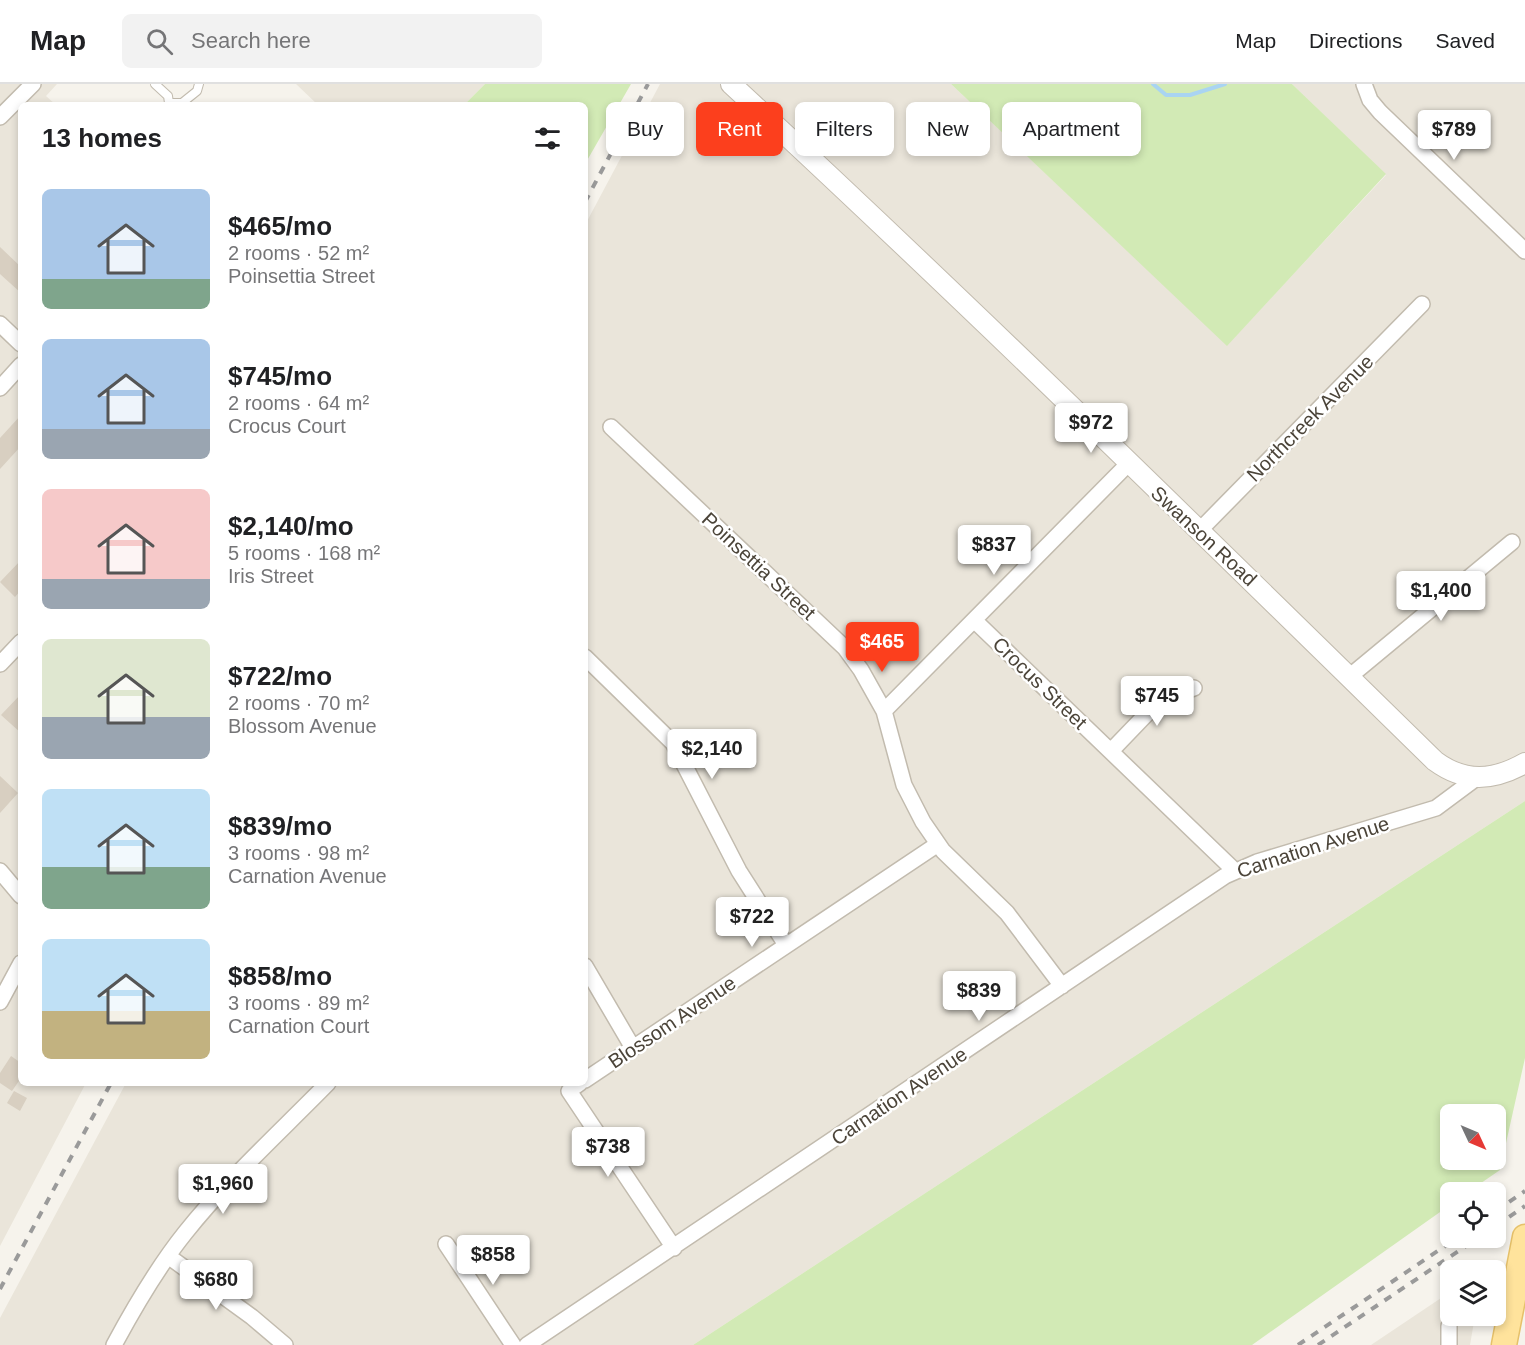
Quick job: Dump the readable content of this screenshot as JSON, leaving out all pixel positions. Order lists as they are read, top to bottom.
{
  "streets": {
    "street": [
      "Northcreek Avenue",
      "Swanson Road",
      "Poinsettia Street",
      "Crocus Street",
      "Carnation Avenue",
      "Blossom Avenue"
    ]
  },
  "crossings": [
    ["Northcreek Avenue", "Swanson Road"],
    ["Swanson Road", "Carnation Avenue"],
    ["Poinsettia Street", "Carnation Avenue"],
    ["Poinsettia Street", "Blossom Avenue"],
    ["Crocus Street", "Carnation Avenue"]
  ],
  "north": "bottom right",
  "page": {
    "header": "Map",
    "search": "Search here",
    "nav": ["Map", "Directions", "Saved"],
    "chip": [
      "Buy",
      "Rent",
      "Filters",
      "New",
      "Apartment"
    ],
    "heading": "13 homes",
    "price": [
      "$789",
      "$972",
      "$837",
      "$1,400",
      "$465",
      "$745",
      "$2,140",
      "$722",
      "$839",
      "$738",
      "$1,960",
      "$858",
      "$680"
    ],
    "list": [
      {
        "name": "$465/mo",
        "note": "2 rooms · 52 m² · Poinsettia Street"
      },
      {
        "name": "$745/mo",
        "note": "2 rooms · 64 m² · Crocus Court"
      },
      {
        "name": "$2,140/mo",
        "note": "5 rooms · 168 m² · Iris Street"
      },
      {
        "name": "$722/mo",
        "note": "2 rooms · 70 m² · Blossom Avenue"
      },
      {
        "name": "$839/mo",
        "note": "3 rooms · 98 m² · Carnation Avenue"
      },
      {
        "name": "$858/mo",
        "note": "3 rooms · 89 m² · Carnation Court"
      }
    ]
  }
}
